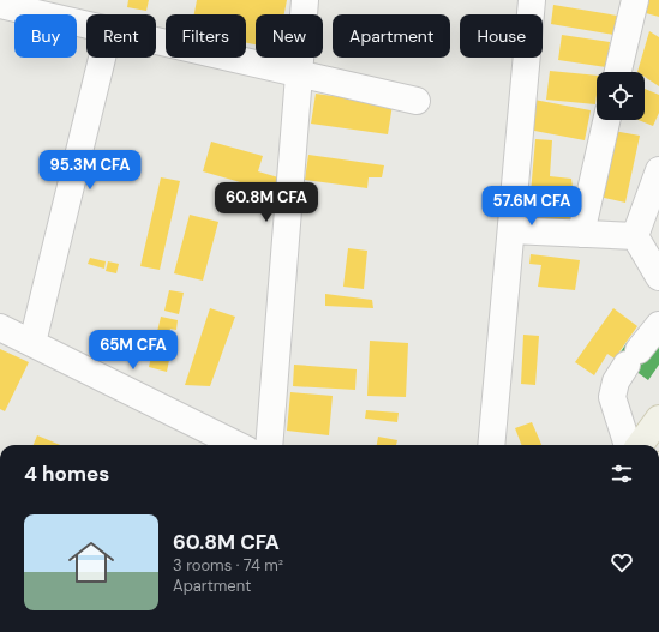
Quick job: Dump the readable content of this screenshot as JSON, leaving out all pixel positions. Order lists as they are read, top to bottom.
{
  "page": {
    "chip": [
      "Buy",
      "Rent",
      "Filters",
      "New",
      "Apartment",
      "House"
    ],
    "price": [
      "95.3M CFA",
      "60.8M CFA",
      "57.6M CFA",
      "65M CFA"
    ],
    "heading": "4 homes",
    "list": [
      {
        "name": "60.8M CFA",
        "note": "3 rooms · 74 m² · Apartment"
      }
    ]
  }
}
